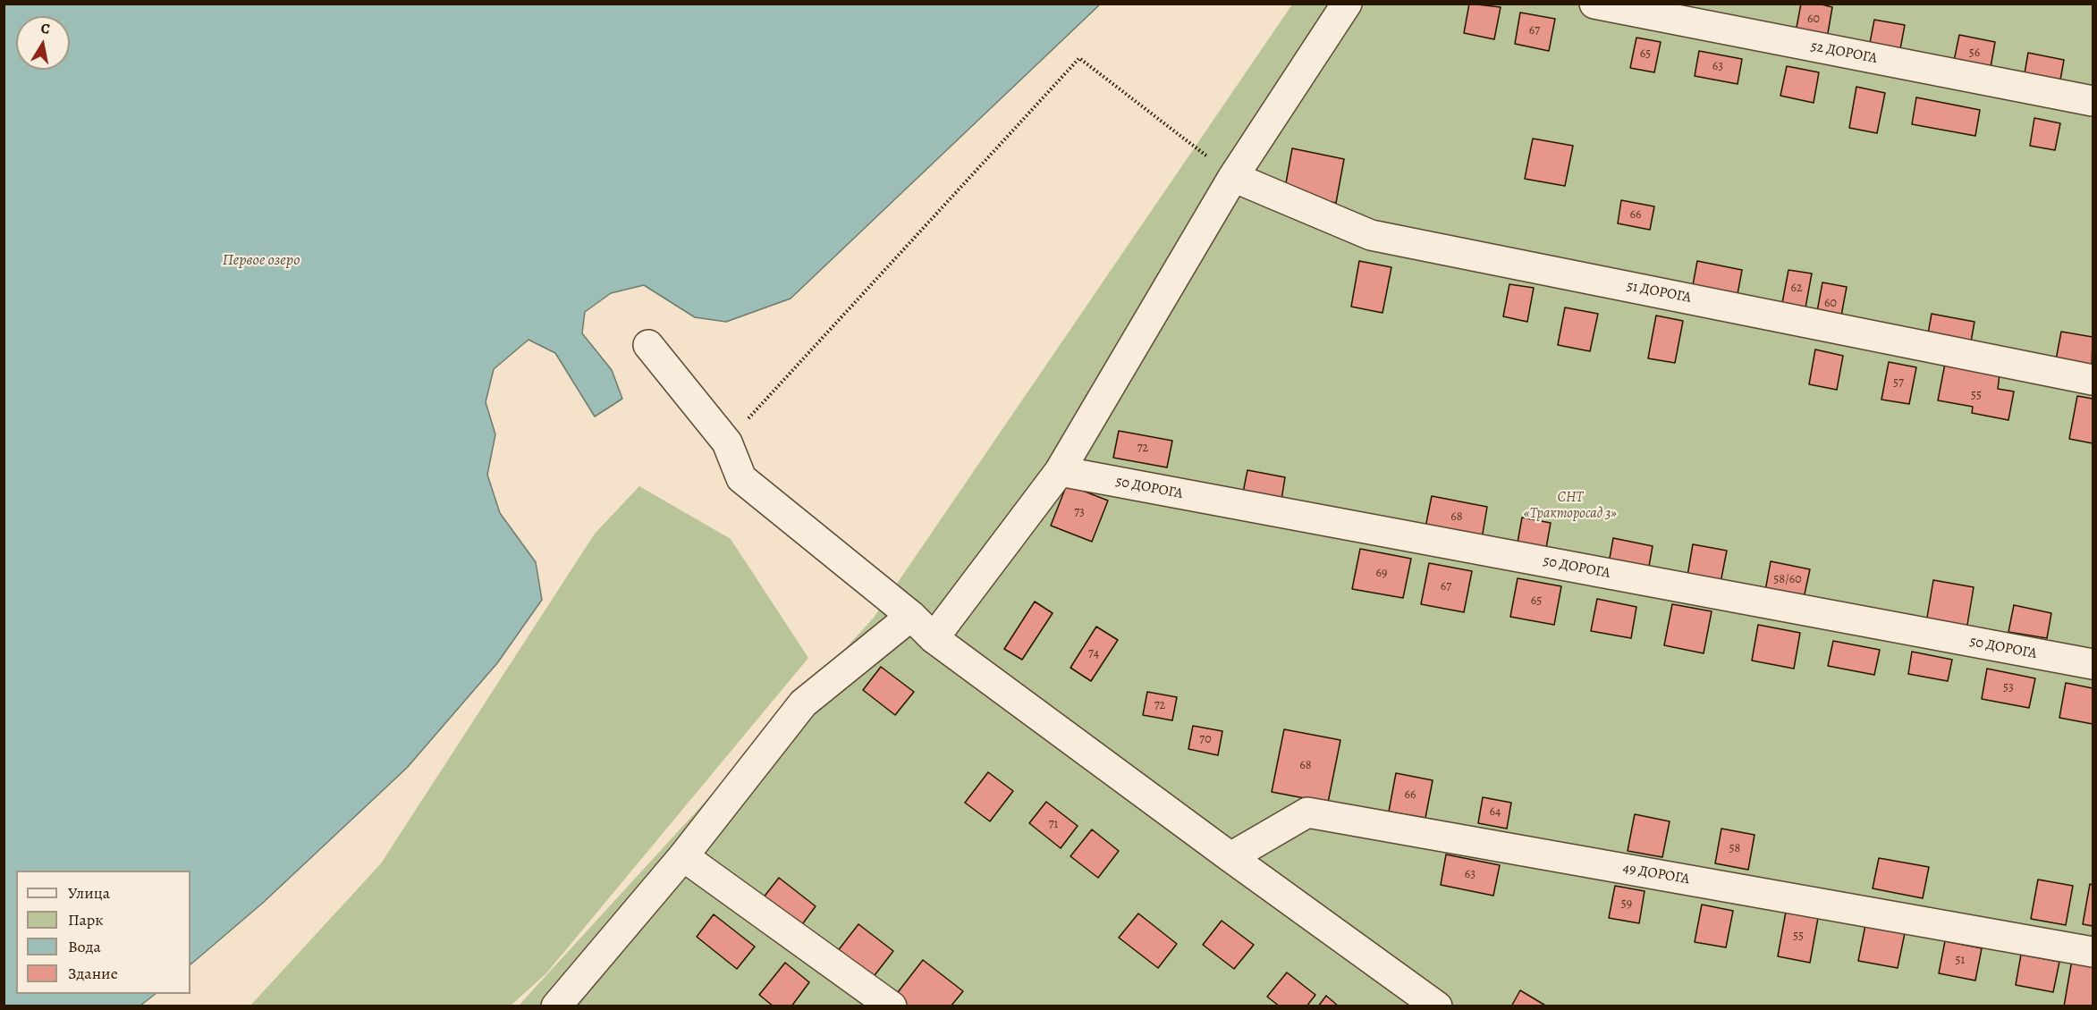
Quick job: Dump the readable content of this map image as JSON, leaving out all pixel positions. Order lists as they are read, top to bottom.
{
  "streets": {
    "street": [
      "52 ДОРОГА",
      "51 ДОРОГА",
      "50 ДОРОГА",
      "49 ДОРОГА"
    ]
  },
  "water": ["Первое озеро"],
  "parks": ["СНТ «Тракторосад 3»"],
  "house_numbers": [
    "60",
    "67",
    "56",
    "65",
    "63",
    "66",
    "62",
    "60",
    "57",
    "55",
    "72",
    "73",
    "68",
    "69",
    "58/60",
    "67",
    "65",
    "74",
    "53",
    "72",
    "70",
    "68",
    "66",
    "64",
    "71",
    "58",
    "63",
    "59",
    "55",
    "51"
  ],
  "legend": [
    "Улица",
    "Парк",
    "Вода",
    "Здание"
  ],
  "north": "top"
}
